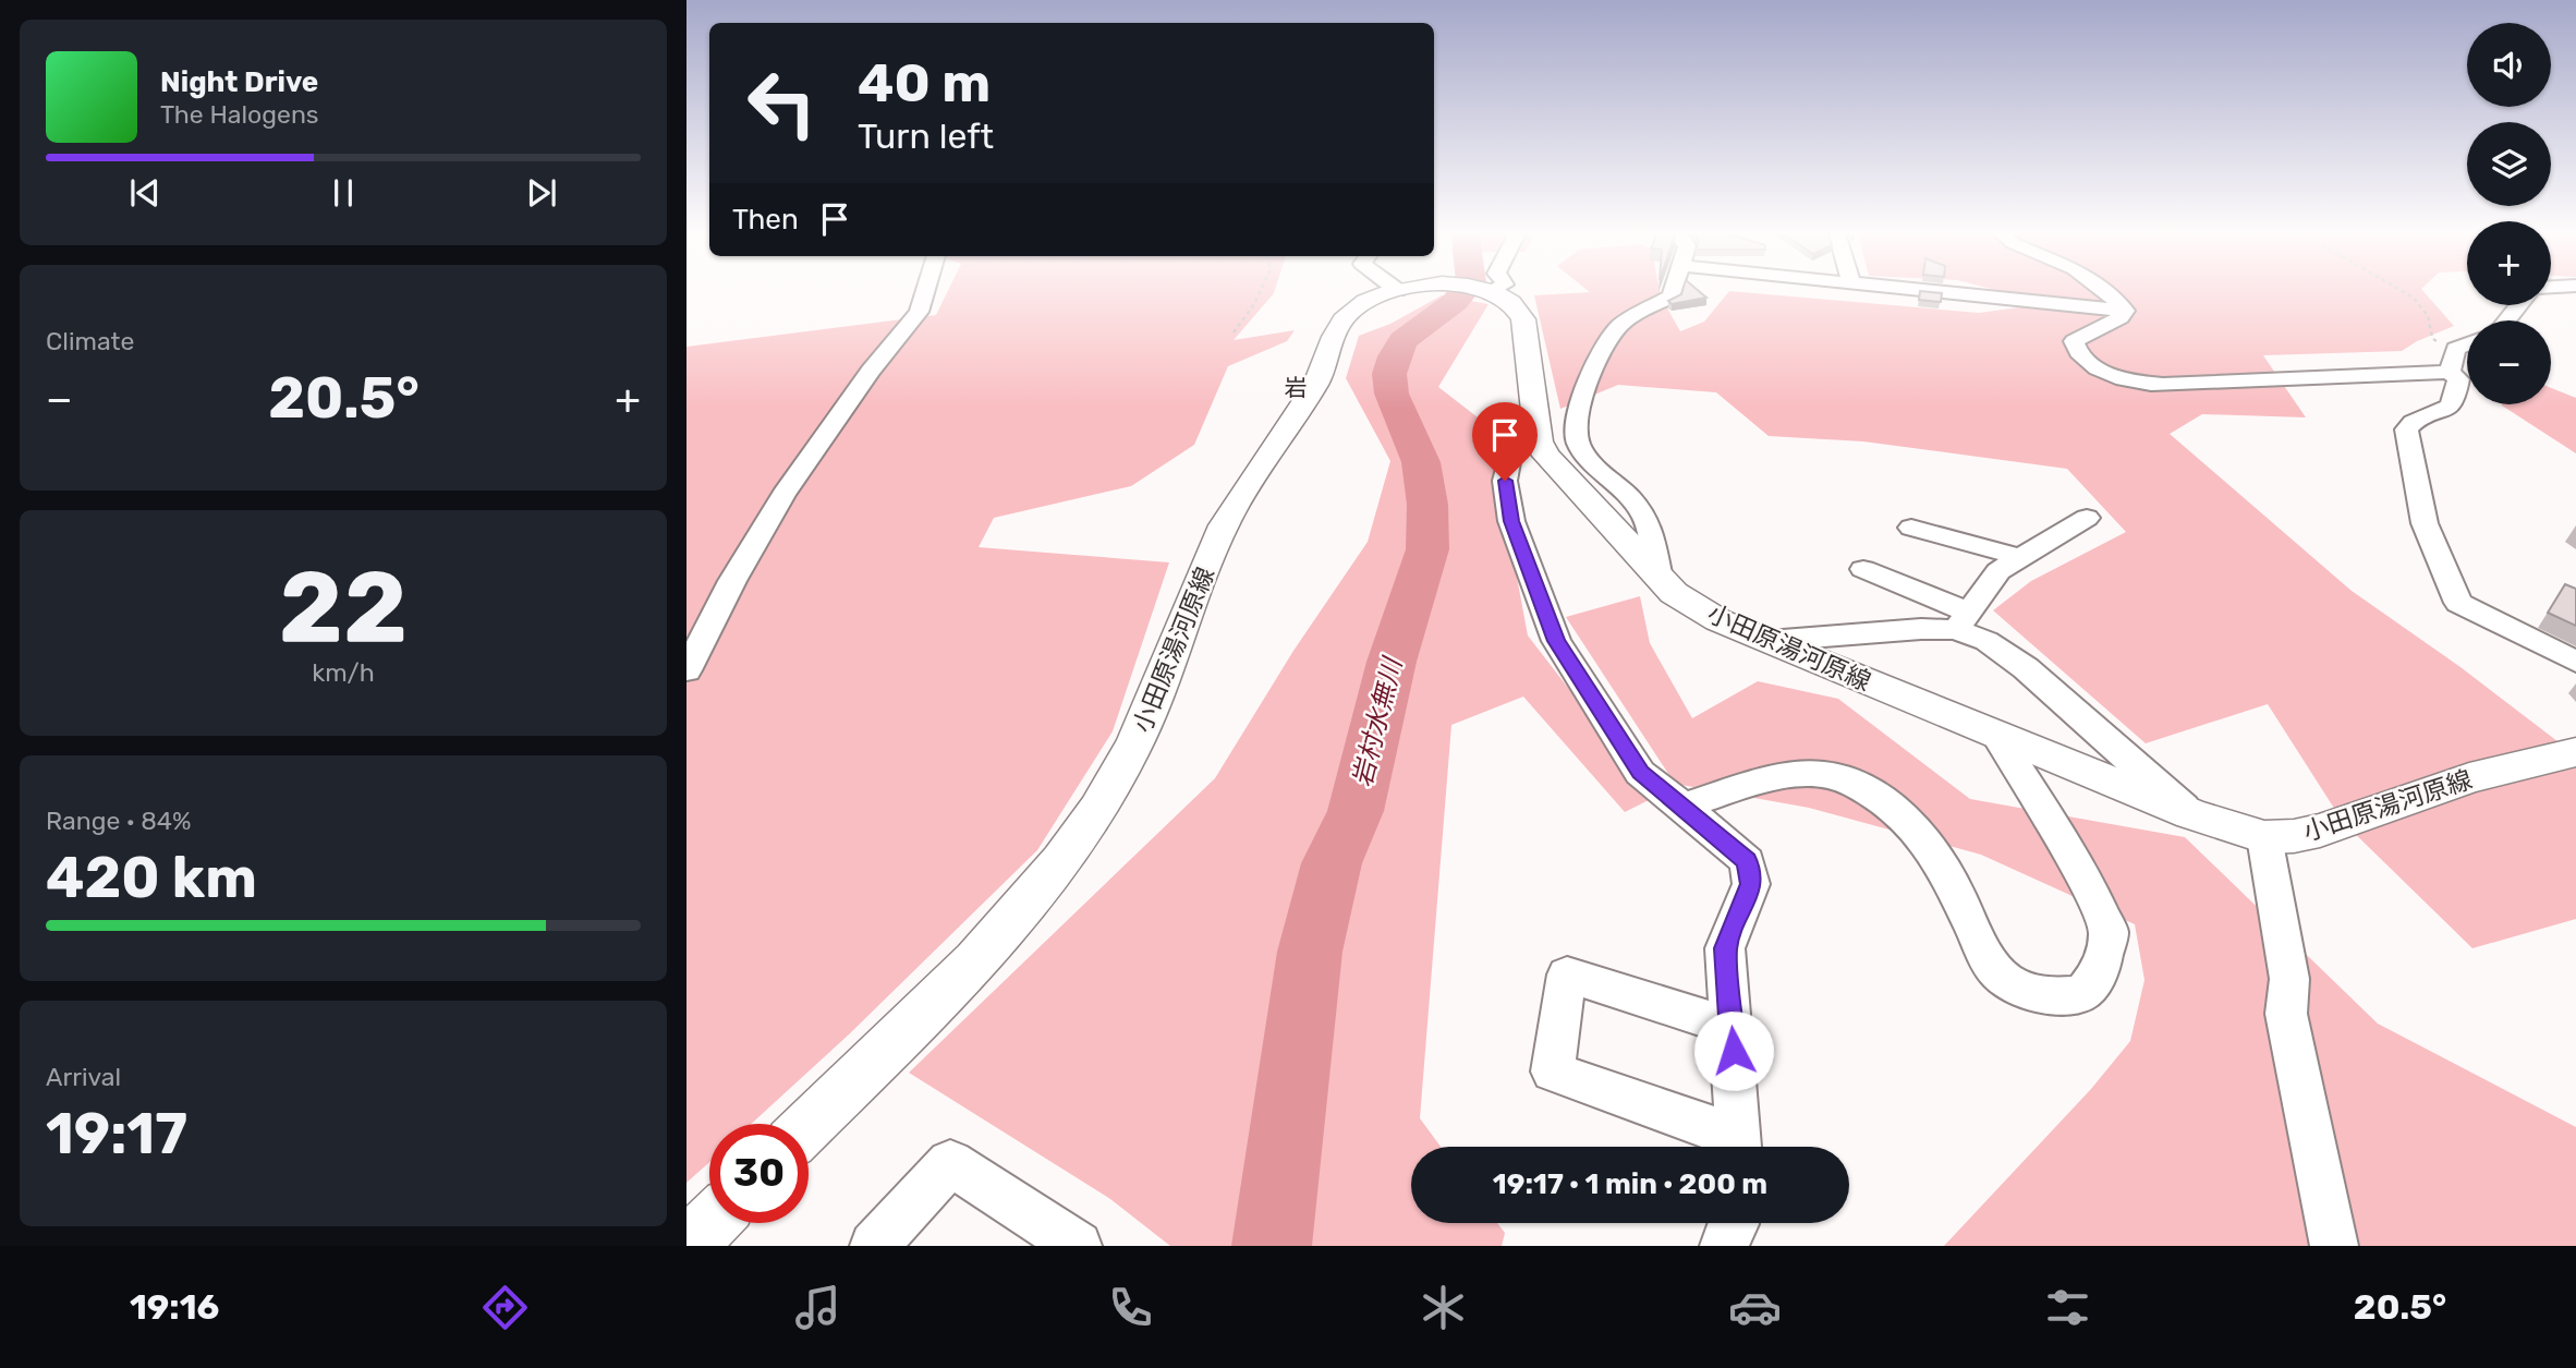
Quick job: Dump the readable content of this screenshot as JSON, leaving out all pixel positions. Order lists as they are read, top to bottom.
{
  "streets": {
    "main road": ["小田原湯河原線"]
  },
  "districts": ["岩"],
  "water": ["岩村水無川"],
  "page": {
    "map_buttons": ["+", "−"],
    "turn": ["40 m", "Turn left"],
    "song": ["Night Drive", "The Halogens"],
    "then": "Then",
    "tile": [
      "Climate",
      ["22", "km/h"],
      ["Range · 84%", "420 km"],
      ["Arrival", "19:17"]
    ],
    "heat": ["−", "20.5°", "+"],
    "limit": "30",
    "trip": "19:17 · 1 min · 200 m",
    "tabs": ["19:16", "20.5°"]
  }
}
